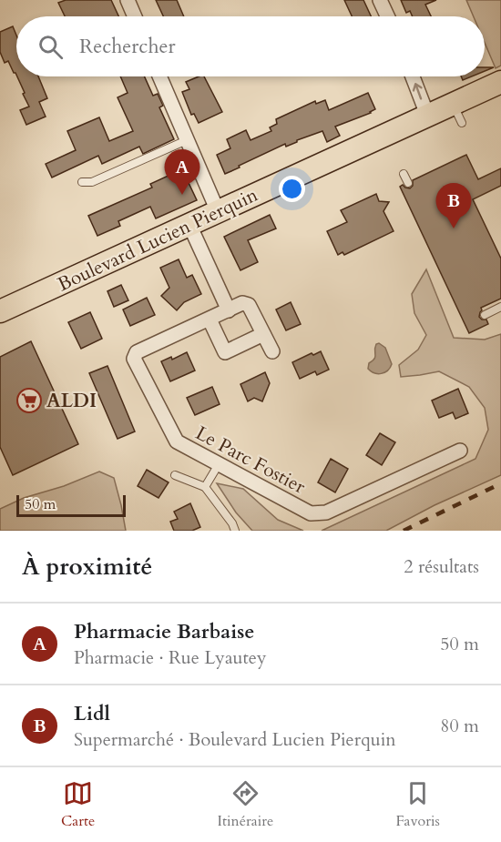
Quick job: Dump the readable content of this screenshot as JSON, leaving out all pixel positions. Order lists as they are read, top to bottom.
{
  "streets": {
    "main road": ["Boulevard Lucien Pierquin"],
    "street": ["Le Parc Fostier"]
  },
  "places": {
    "supermarket": ["ALDI"]
  },
  "scale_bar": "50 m",
  "page": {
    "search": "Rechercher",
    "pins": ["A", "B"],
    "scale": "50 m",
    "heading": ["À proximité", "2 résultats"],
    "list": [
      {
        "mark": "A",
        "name": "Pharmacie Barbaise",
        "note": "Pharmacie · Rue Lyautey",
        "value": "50 m"
      },
      {
        "mark": "B",
        "name": "Lidl",
        "note": "Supermarché · Boulevard Lucien Pierquin",
        "value": "80 m"
      }
    ],
    "nav": ["Carte", "Itinéraire", "Favoris"]
  }
}
